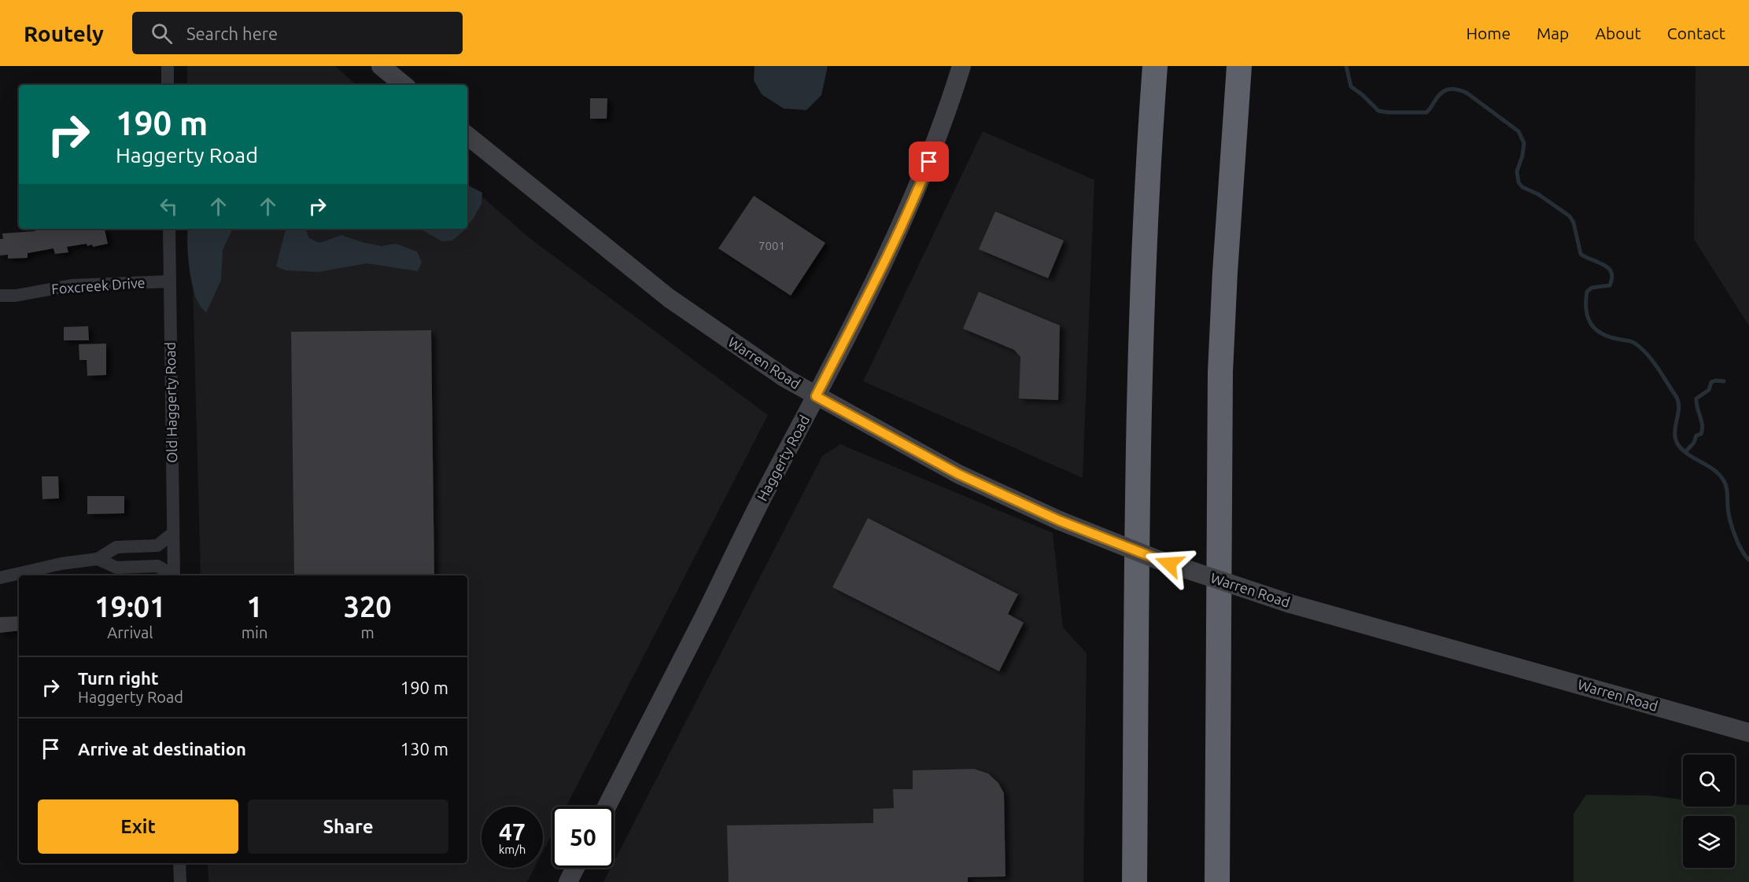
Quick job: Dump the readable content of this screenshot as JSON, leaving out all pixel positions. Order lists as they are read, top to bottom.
{
  "streets": {
    "main road": ["Warren Road", "Haggerty Road"],
    "street": ["Foxcreek Drive", "Old Haggerty Road"]
  },
  "crossings": [
    ["Foxcreek Drive", "Old Haggerty Road"],
    ["Warren Road", "Haggerty Road"]
  ],
  "house_numbers": ["7001"],
  "page": {
    "header": "Routely",
    "search": "Search here",
    "nav": [
      "Home",
      "Map",
      "About",
      "Contact"
    ],
    "turn": ["190 m", "Haggerty Road"],
    "eta": [
      "19:01",
      "Arrival",
      "1",
      "min",
      "320",
      "m"
    ],
    "list": [
      {
        "name": "Turn right",
        "note": "Haggerty Road",
        "value": "190 m"
      },
      {
        "name": "Arrive at destination",
        "value": "130 m"
      }
    ],
    "buttons": ["Exit", "Share"],
    "speed": "47 km/h",
    "limit": "50"
  }
}
